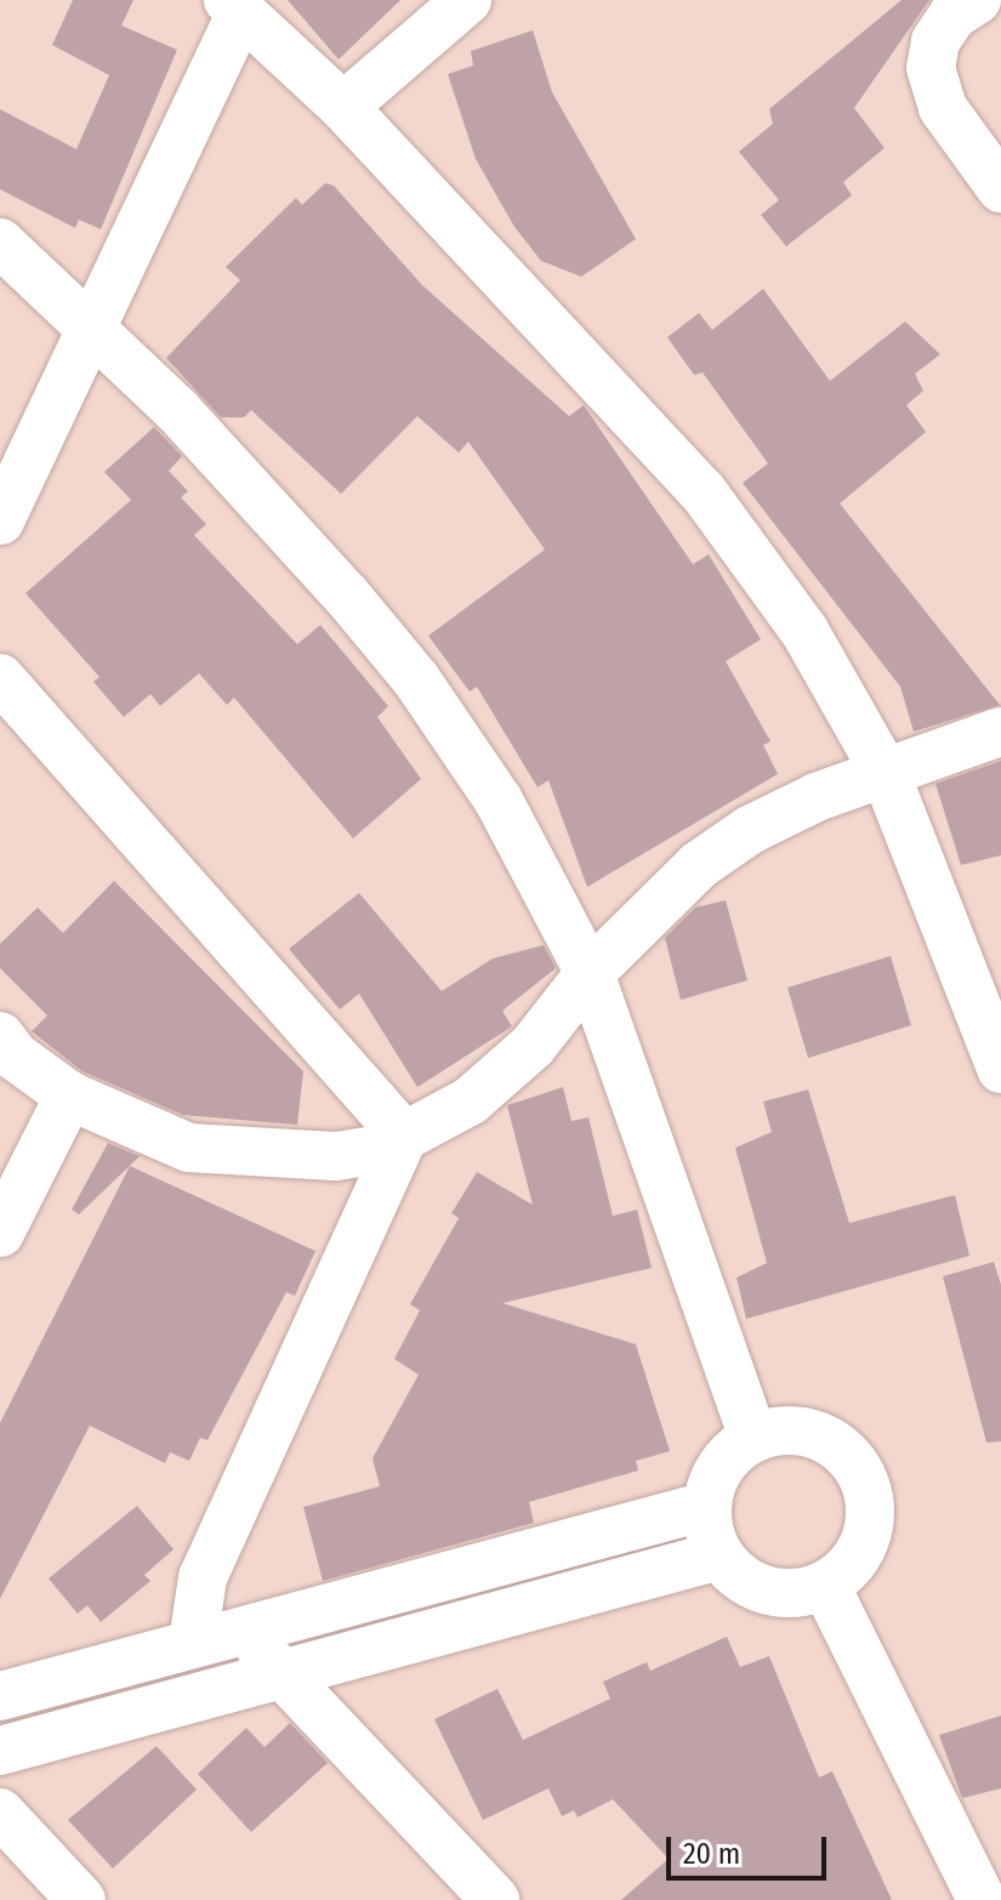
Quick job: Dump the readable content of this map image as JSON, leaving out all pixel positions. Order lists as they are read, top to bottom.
{
  "scale_bar": "20 m"
}
